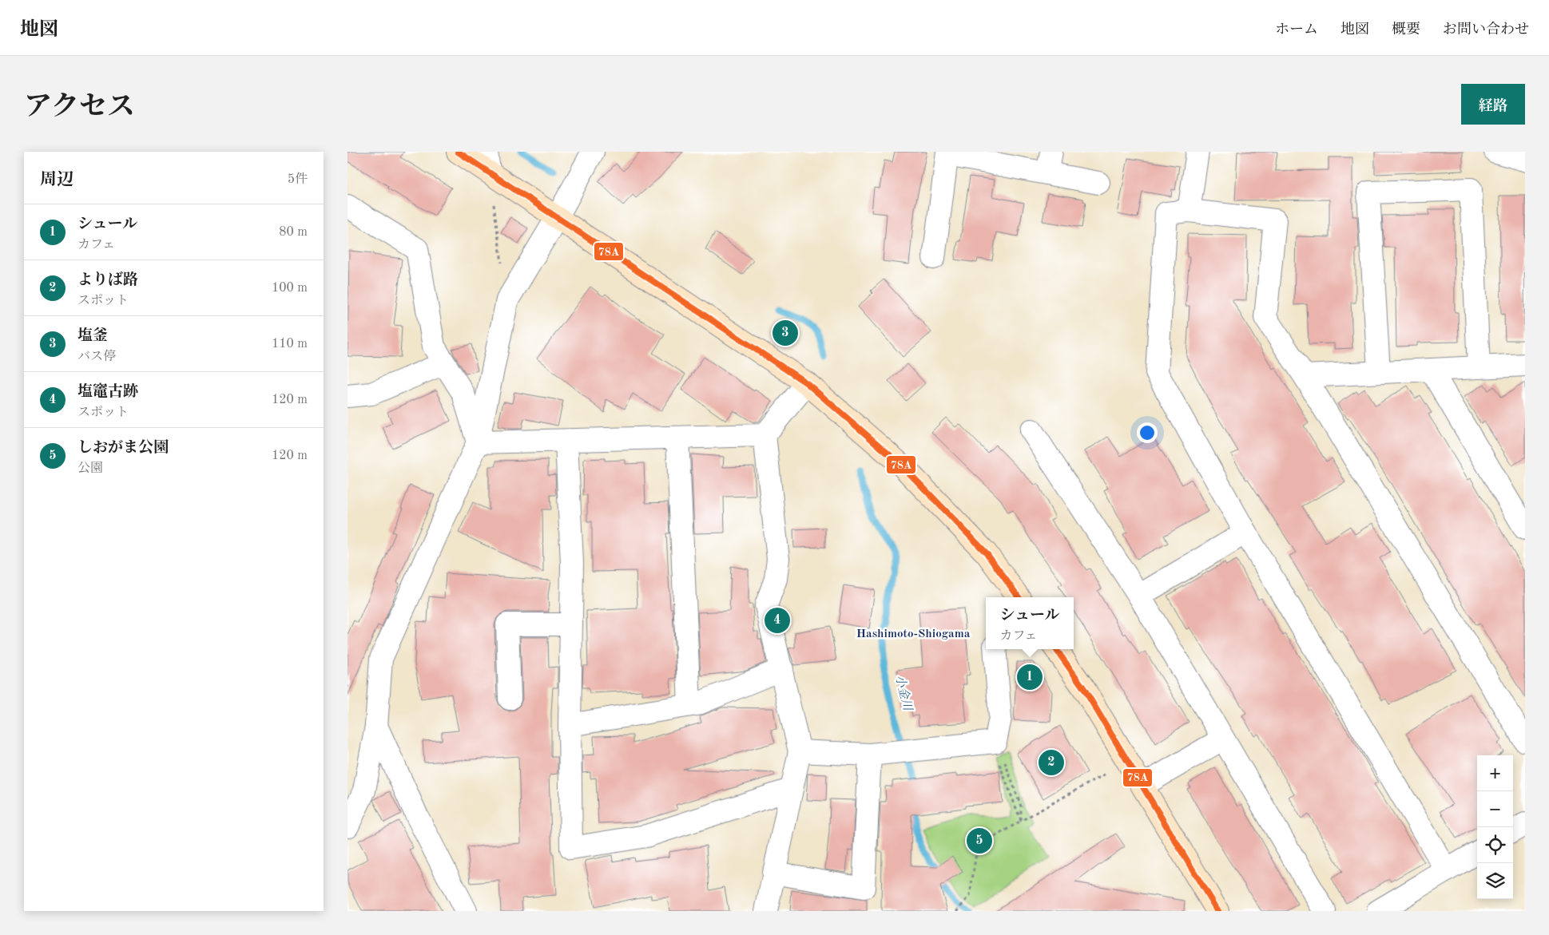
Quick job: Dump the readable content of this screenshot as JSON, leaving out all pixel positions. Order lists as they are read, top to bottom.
{
  "districts": ["Hashimoto-Shiogama"],
  "water": ["小金川"],
  "lines": ["transit line 78A"],
  "page": {
    "header": "地図",
    "nav": [
      "ホーム",
      "地図",
      "概要",
      "お問い合わせ"
    ],
    "title": "アクセス",
    "buttons": "経路",
    "heading": ["周辺", "5件"],
    "list": [
      {
        "mark": "1",
        "name": "シュール",
        "note": "カフェ",
        "value": "80 m"
      },
      {
        "mark": "2",
        "name": "よりば路",
        "note": "スポット",
        "value": "100 m"
      },
      {
        "mark": "3",
        "name": "塩釜",
        "note": "バス停",
        "value": "110 m"
      },
      {
        "mark": "4",
        "name": "塩竈古跡",
        "note": "スポット",
        "value": "120 m"
      },
      {
        "mark": "5",
        "name": "しおがま公園",
        "note": "公園",
        "value": "120 m"
      }
    ],
    "pins": [
      "3",
      "4",
      "1",
      "2",
      "5"
    ],
    "popup": ["シュール", "カフェ"],
    "map_buttons": ["+", "−"]
  }
}
